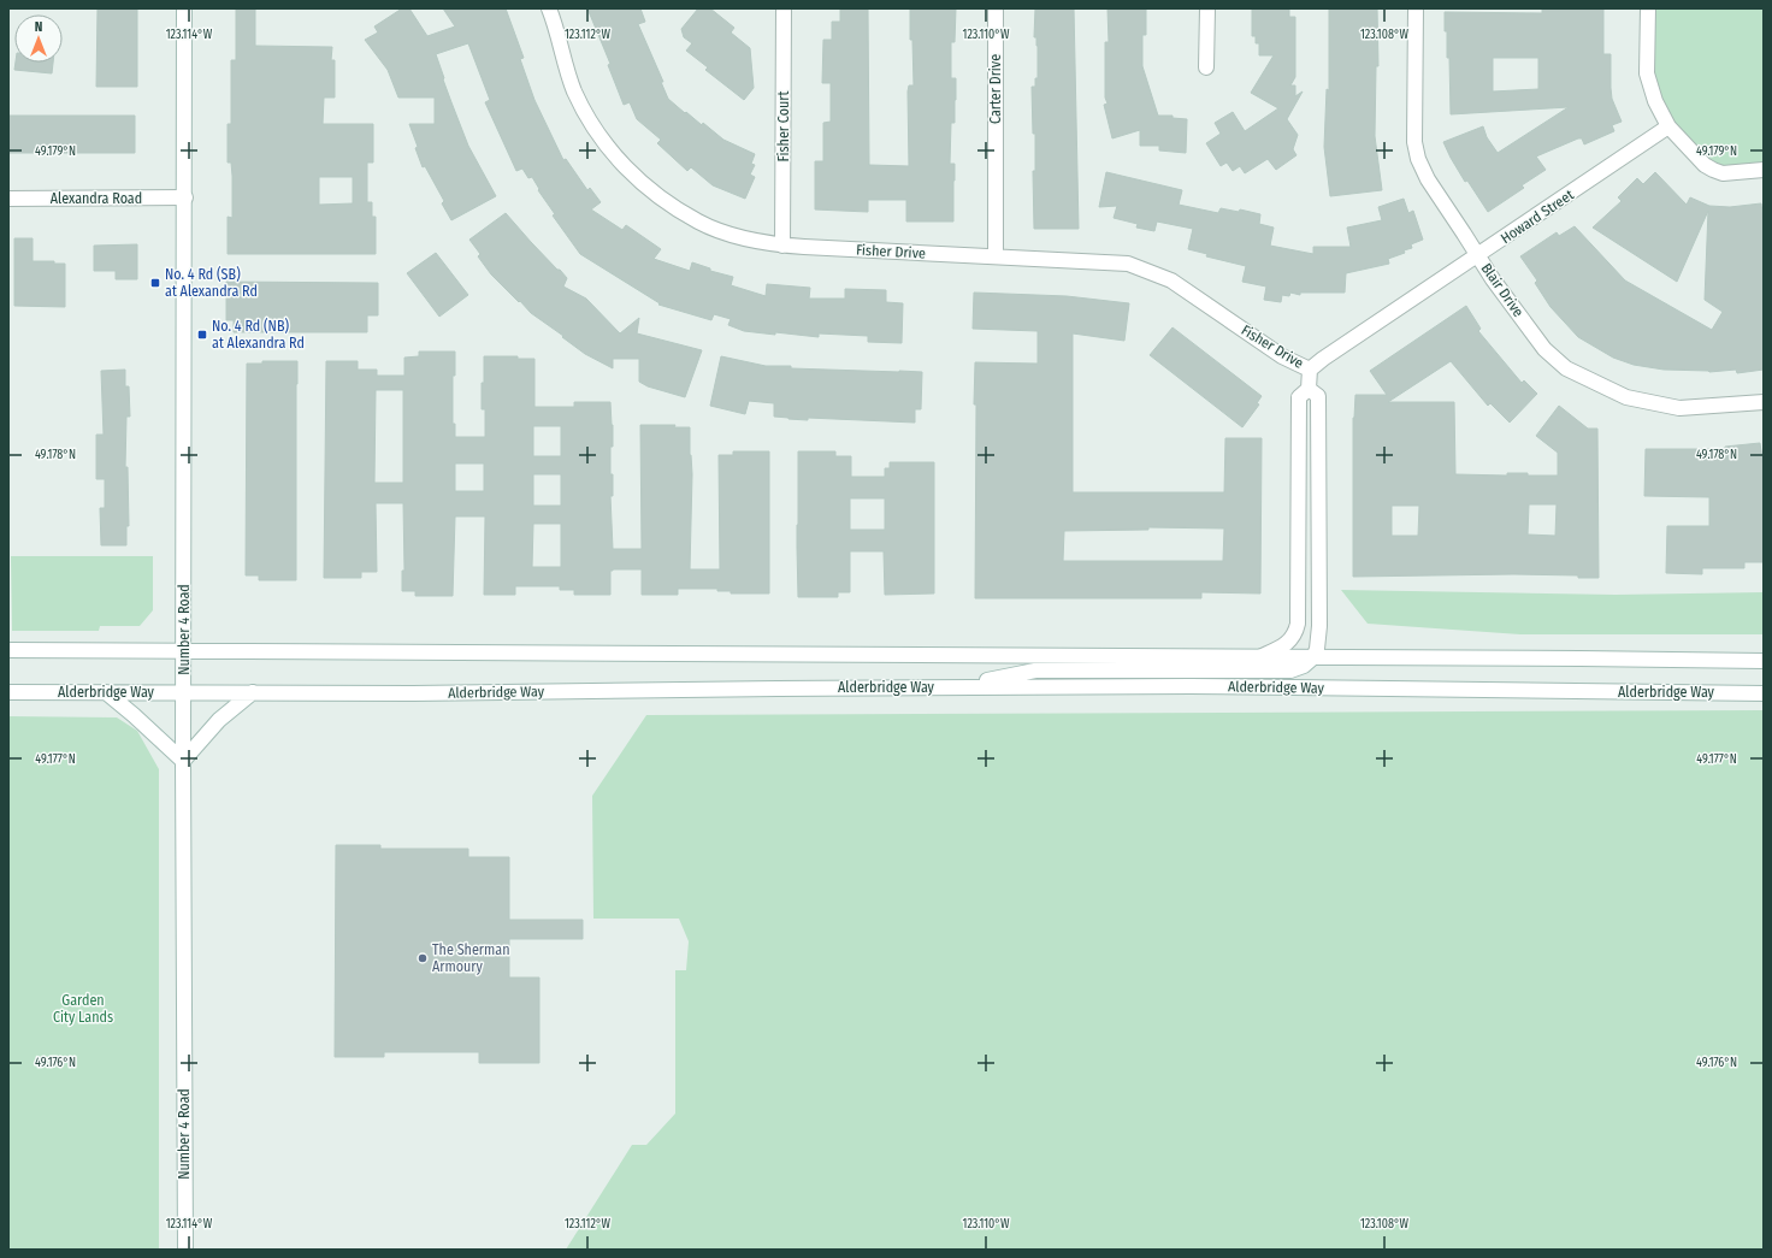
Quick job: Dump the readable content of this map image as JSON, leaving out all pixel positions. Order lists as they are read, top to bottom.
{
  "streets": {
    "main road": [
      "Carter Drive",
      "Fisher Court",
      "Alexandra Road",
      "Howard Street",
      "Fisher Drive",
      "Blair Drive",
      "Number 4 Road",
      "Alderbridge Way"
    ]
  },
  "crossings": [
    ["Carter Drive", "Fisher Drive"],
    ["Fisher Court", "Fisher Drive"],
    ["Alexandra Road", "Number 4 Road"],
    ["Howard Street", "Fisher Drive"],
    ["Howard Street", "Blair Drive"],
    ["Fisher Drive", "Alderbridge Way"],
    ["Number 4 Road", "Alderbridge Way"]
  ],
  "parks": ["Garden City Lands"],
  "places": {
    "transit": ["No. 4 Rd (SB) at Alexandra Rd", "No. 4 Rd (NB) at Alexandra Rd"],
    "other": ["The Sherman Armoury"]
  },
  "north": "top",
  "coordinates": [
    "123.114°W",
    "123.112°W",
    "123.110°W",
    "123.108°W",
    "49.179°N",
    "49.178°N",
    "49.177°N",
    "49.176°N"
  ]
}
